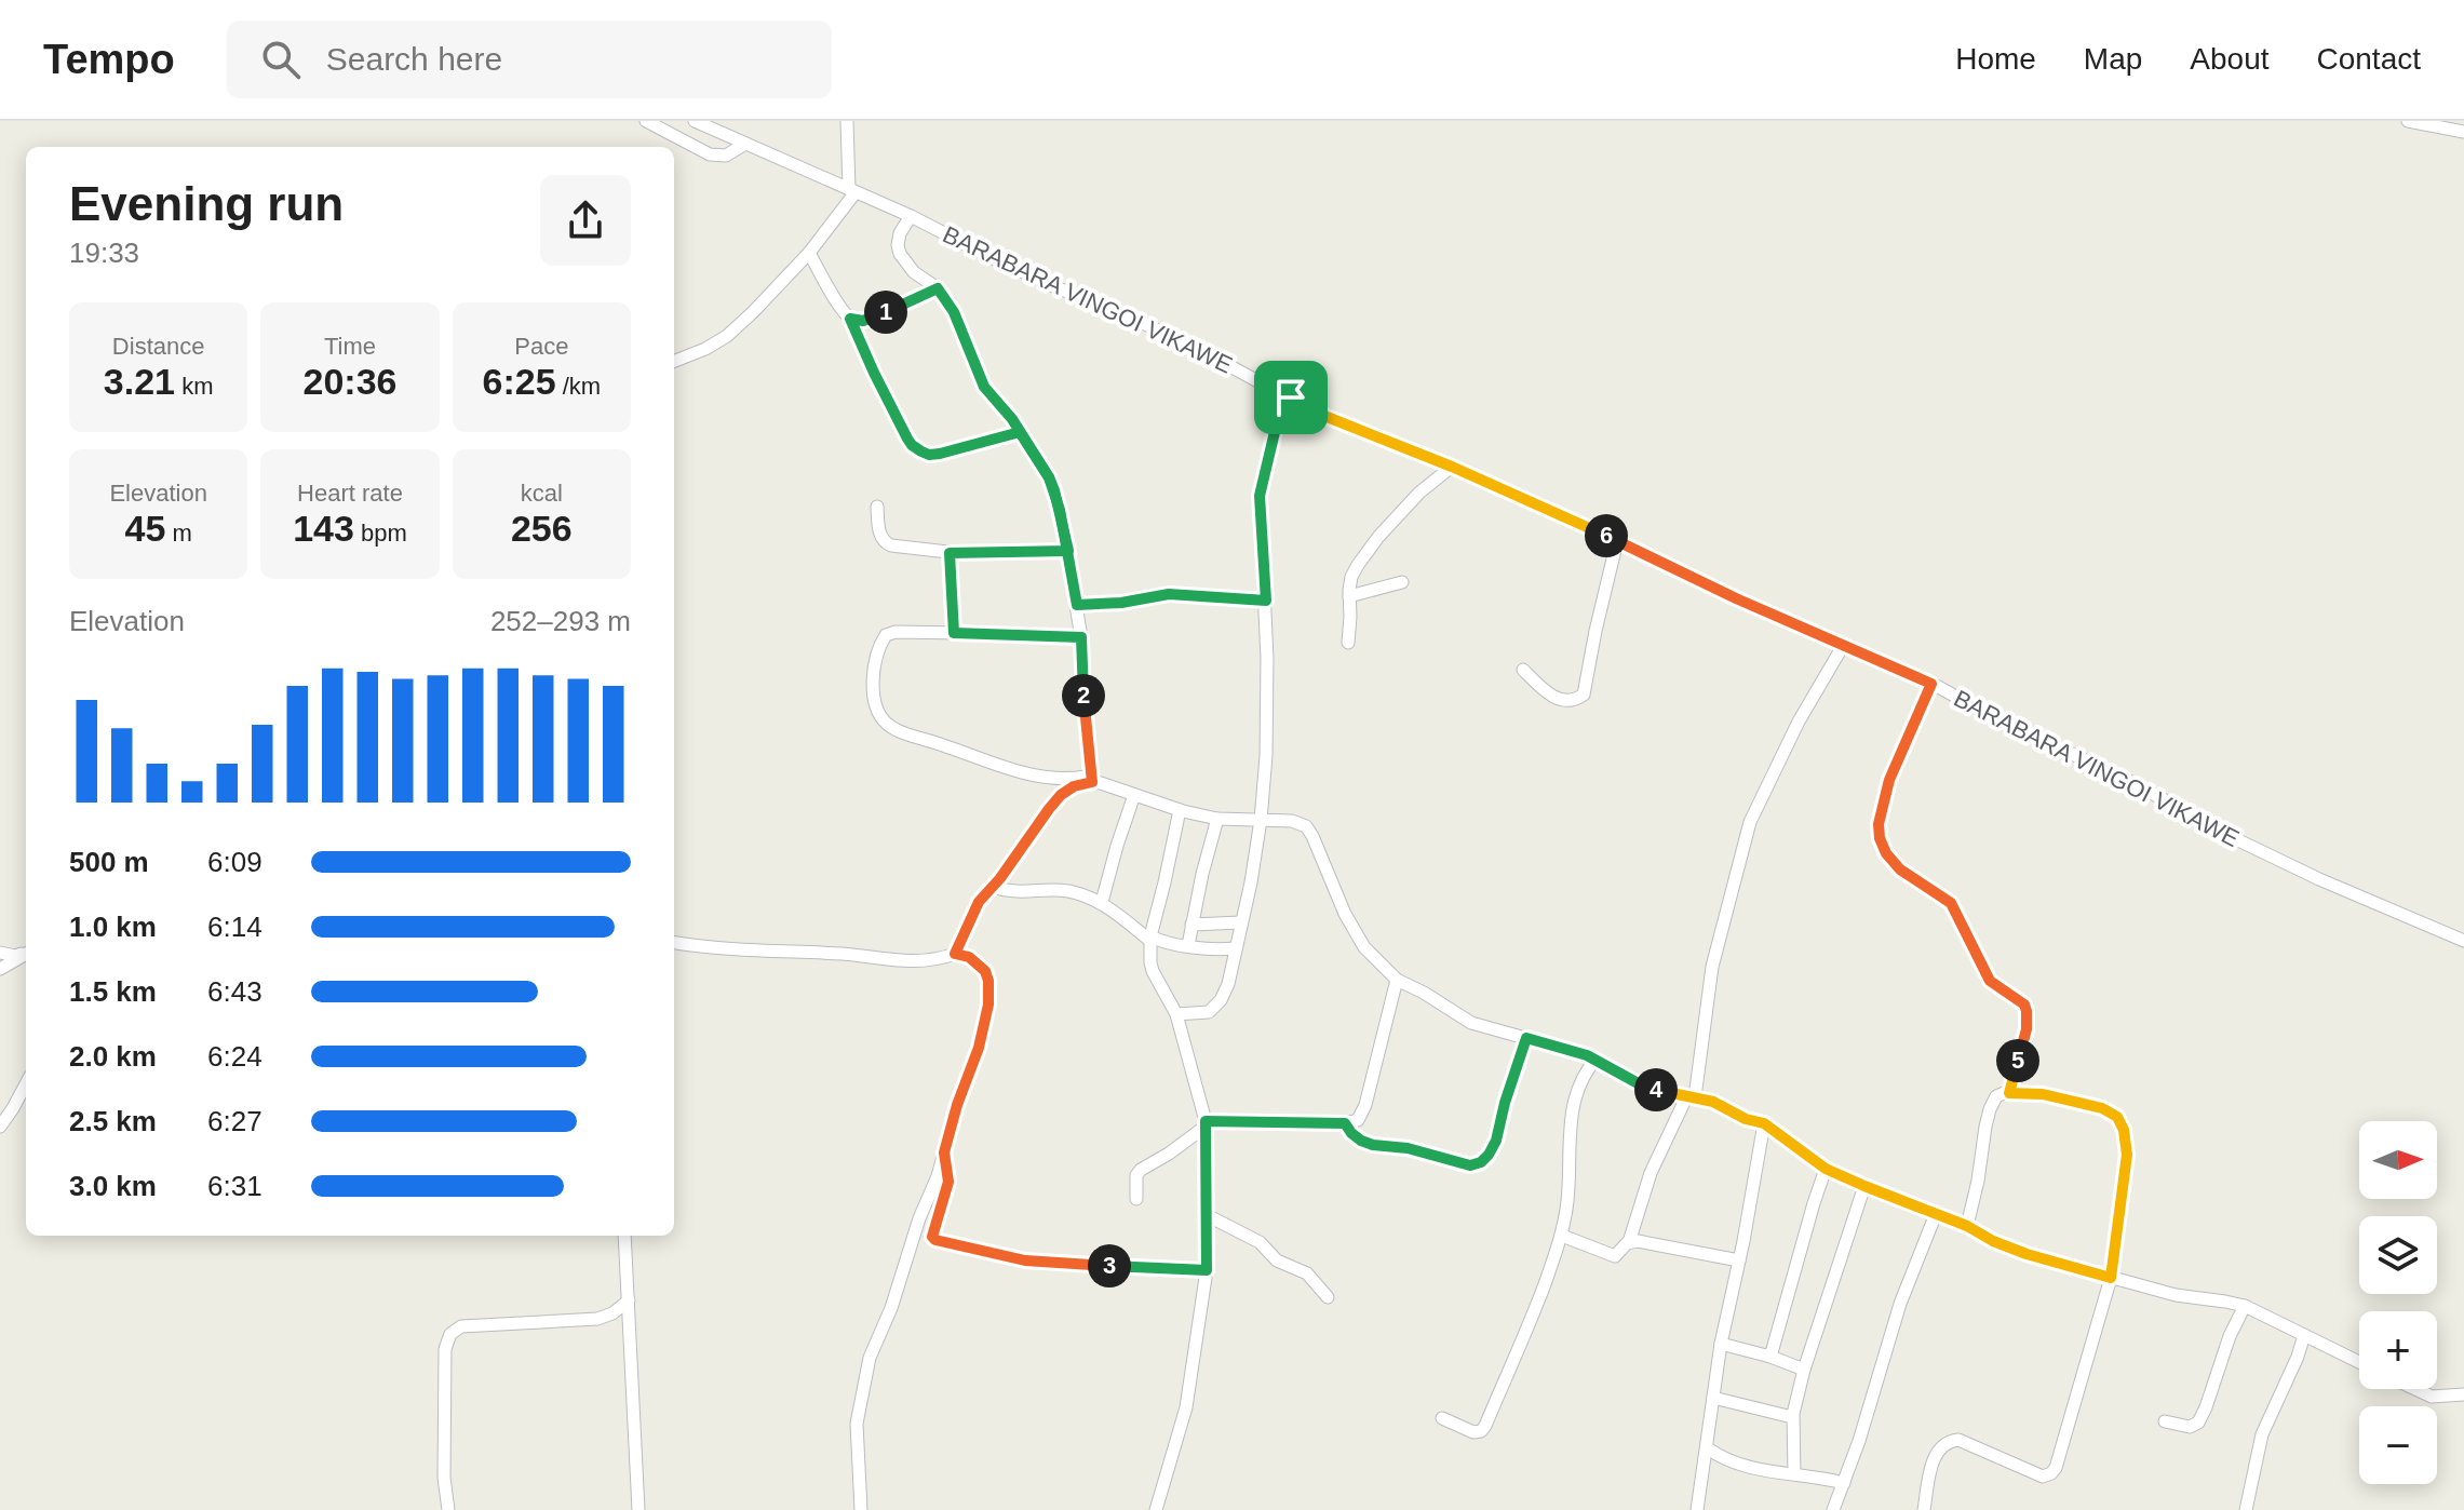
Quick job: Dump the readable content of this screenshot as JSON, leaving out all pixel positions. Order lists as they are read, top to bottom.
{
  "streets": {
    "street": ["BARABARA VINGOI VIKAWE"]
  },
  "north": "right",
  "page": {
    "header": "Tempo",
    "search": "Search here",
    "nav": [
      "Home",
      "Map",
      "About",
      "Contact"
    ],
    "heading": ["Evening run", "19:33"],
    "pins": [
      "1",
      "6",
      "2",
      "5",
      "4",
      "3"
    ],
    "stats": [
      ["Distance", "3.21 km"],
      ["Time", "20:36"],
      ["Pace", "6:25 /km"],
      ["Elevation", "45 m"],
      ["Heart rate", "143 bpm"],
      ["kcal", "256"]
    ],
    "chart": ["Elevation", "252–293 m"],
    "list": [
      {
        "name": "500 m",
        "note": "6:09"
      },
      {
        "name": "1.0 km",
        "note": "6:14"
      },
      {
        "name": "1.5 km",
        "note": "6:43"
      },
      {
        "name": "2.0 km",
        "note": "6:24"
      },
      {
        "name": "2.5 km",
        "note": "6:27"
      },
      {
        "name": "3.0 km",
        "note": "6:31"
      }
    ],
    "map_buttons": ["+", "−"]
  }
}
